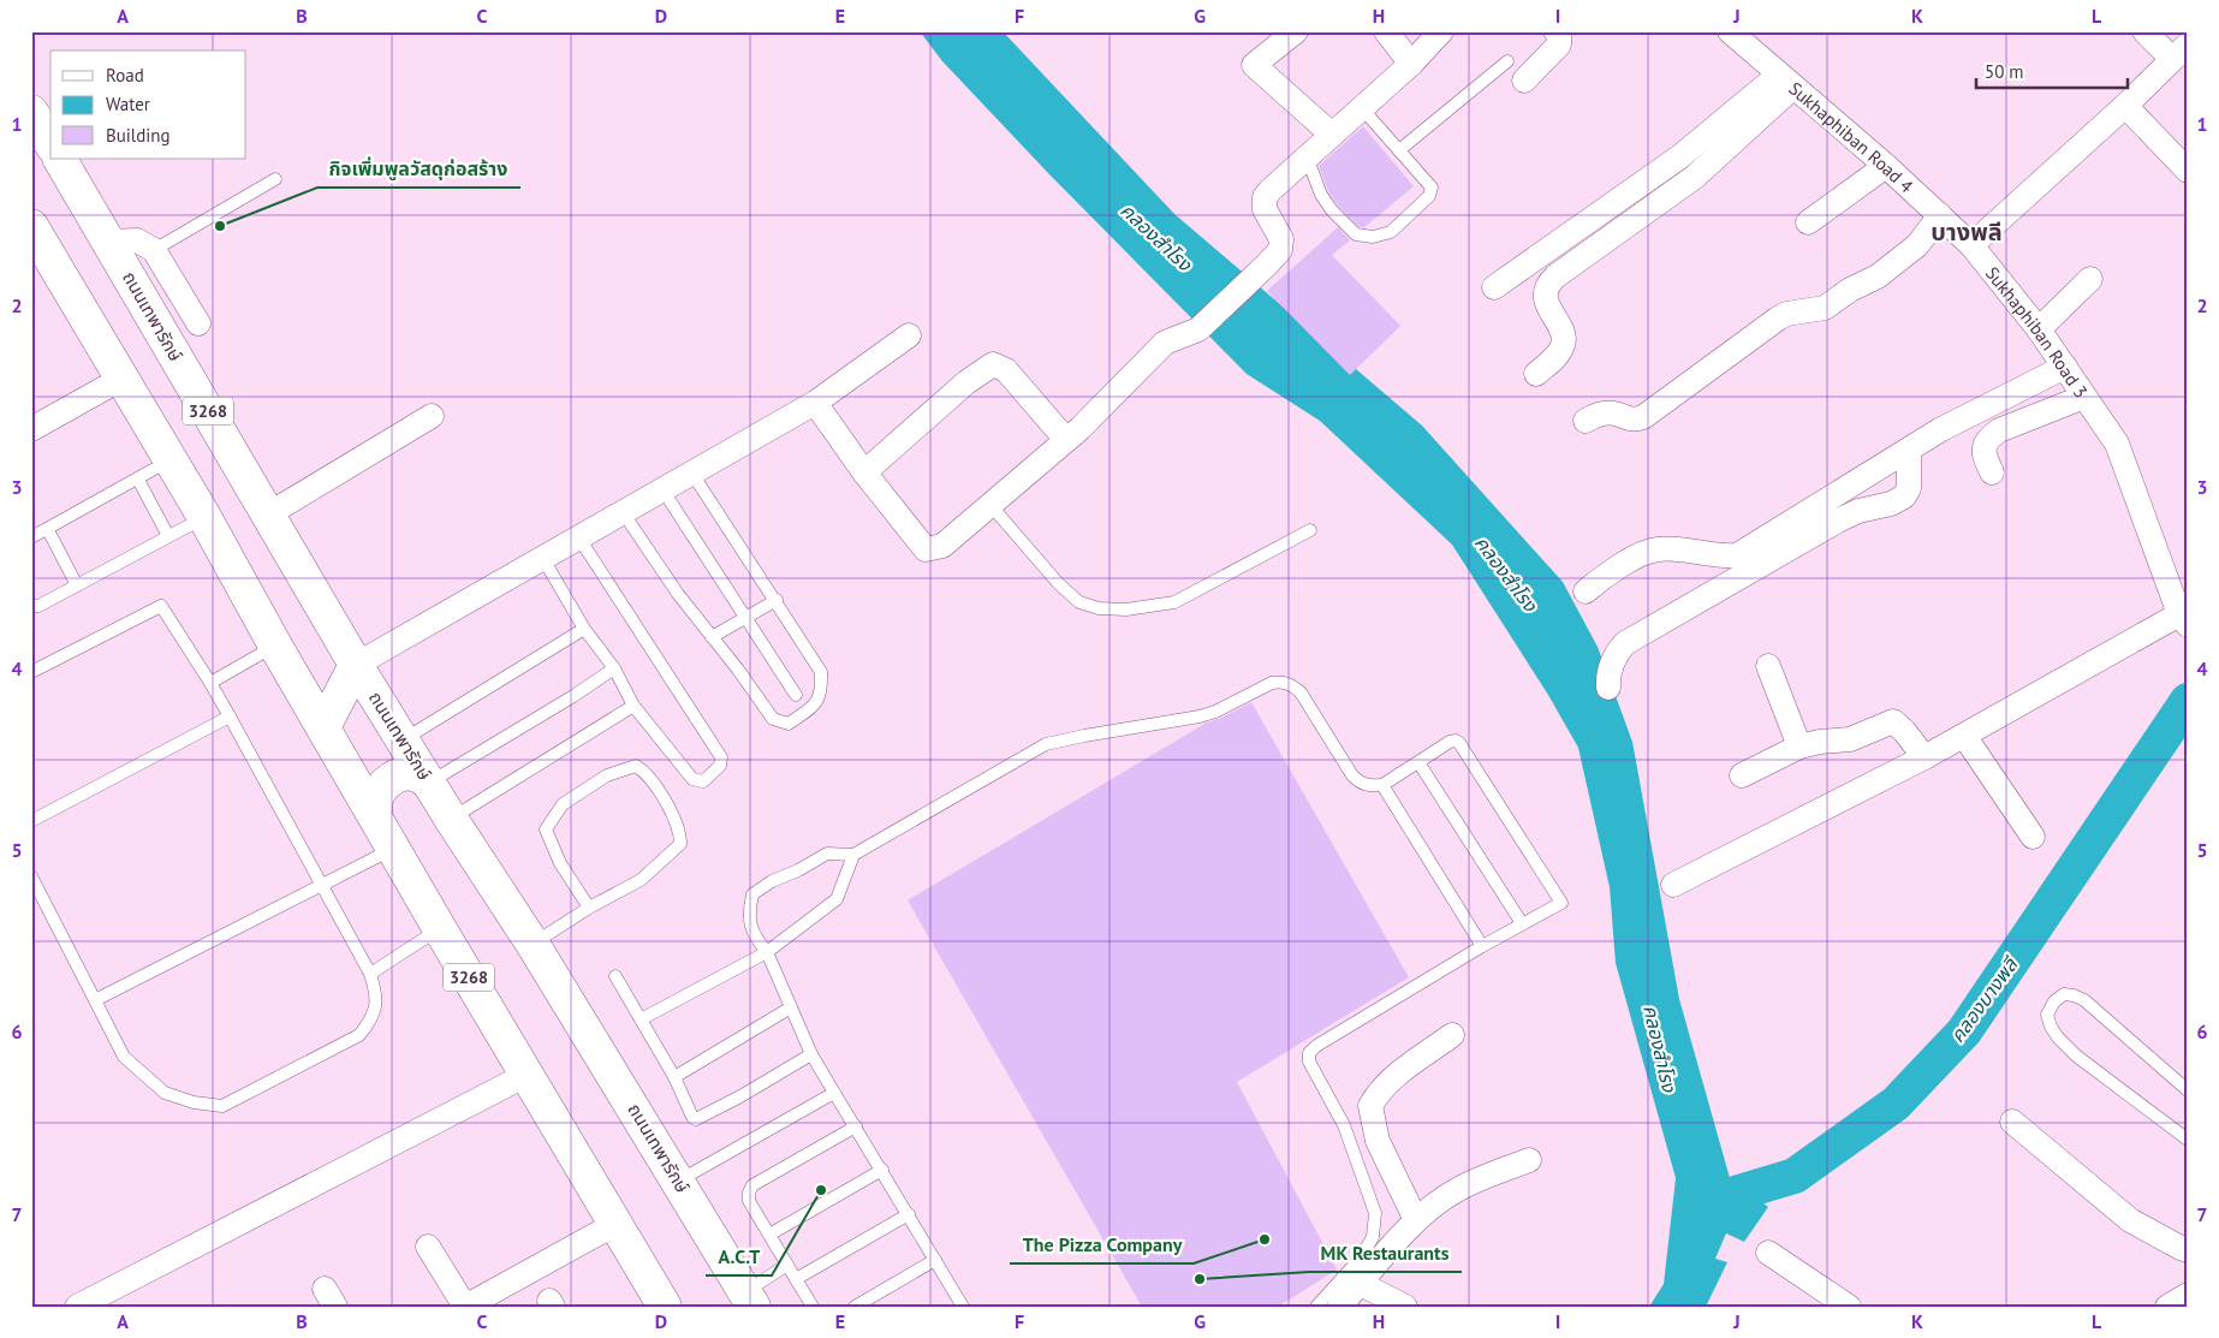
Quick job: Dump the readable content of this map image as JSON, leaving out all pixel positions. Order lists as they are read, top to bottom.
{
  "streets": {
    "main road": ["ถนนเทพารักษ์", "3268"],
    "street": ["Sukhaphiban Road 4", "Sukhaphiban Road 3"]
  },
  "crossings": [
    ["Sukhaphiban Road 4", "Sukhaphiban Road 3"]
  ],
  "districts": ["บางพลี"],
  "water": ["คลองสำโรง", "คลองบางพลี"],
  "places": [
    "กิจเพิ่มพูลวัสดุก่อสร้าง",
    "A.C.T",
    "The Pizza Company",
    "MK Restaurants"
  ],
  "legend": ["Road", "Water", "Building"],
  "scale_bar": "50 m",
  "grid": {
    "columns": [
      "A",
      "B",
      "C",
      "D",
      "E",
      "F",
      "G",
      "H",
      "I",
      "J",
      "K",
      "L"
    ],
    "rows": [
      "1",
      "2",
      "3",
      "4",
      "5",
      "6",
      "7"
    ]
  }
}
